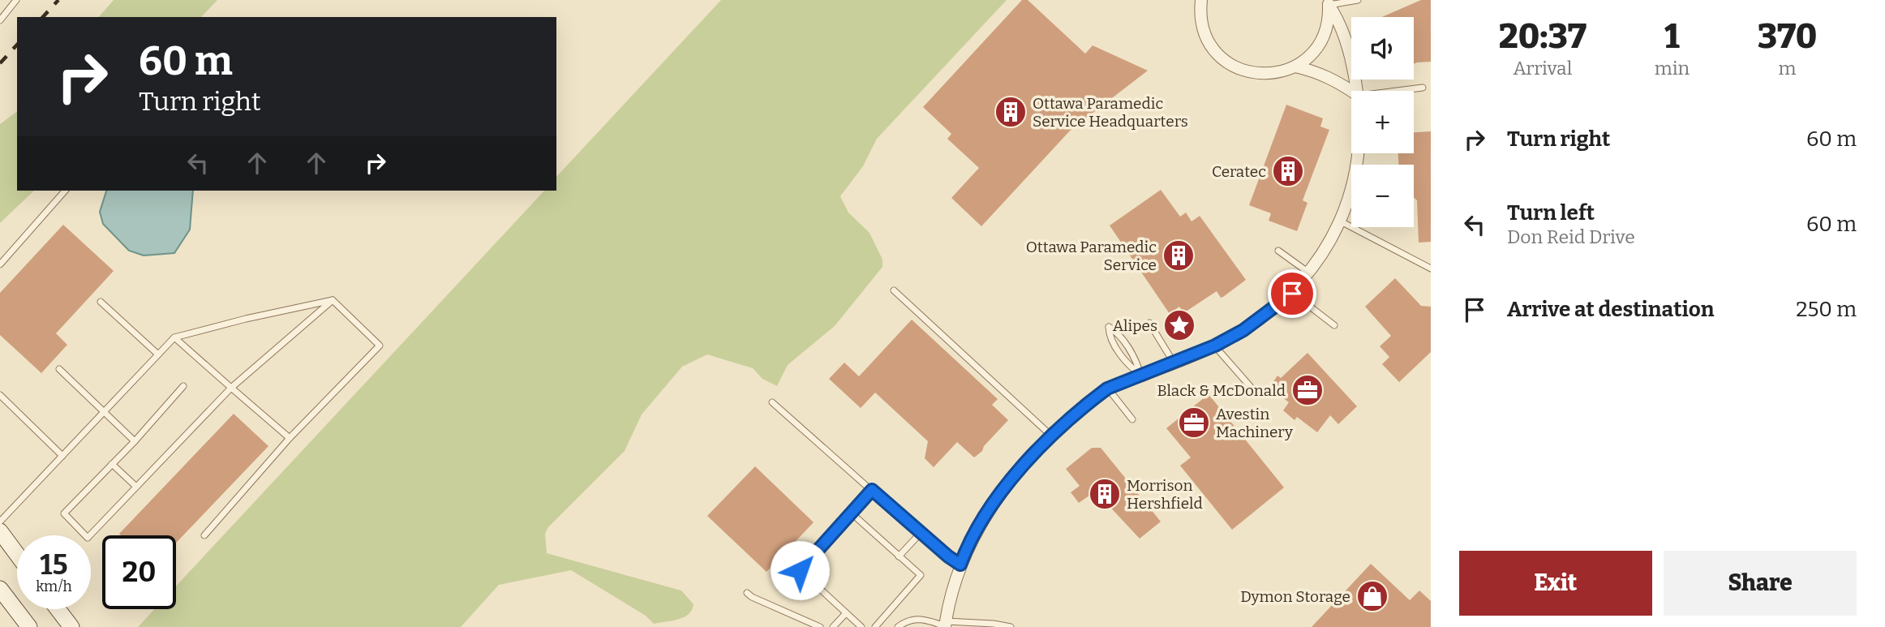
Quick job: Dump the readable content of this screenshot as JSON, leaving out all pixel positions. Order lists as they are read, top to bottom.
{
  "places": {
    "building": [
      "Ottawa Paramedic Service Headquarters",
      "Ceratec",
      "Ottawa Paramedic Service",
      "Morrison Hershfield"
    ],
    "place": ["Alipes"],
    "office": ["Black & McDonald", "Avestin Machinery"],
    "shop": ["Dymon Storage"]
  },
  "page": {
    "eta": [
      "20:37",
      "Arrival",
      "1",
      "min",
      "370",
      "m"
    ],
    "map_buttons": ["+", "−"],
    "turn": ["60 m", "Turn right"],
    "list": [
      {
        "name": "Turn right",
        "value": "60 m"
      },
      {
        "name": "Turn left",
        "note": "Don Reid Drive",
        "value": "60 m"
      },
      {
        "name": "Arrive at destination",
        "value": "250 m"
      }
    ],
    "speed": "15 km/h",
    "limit": "20",
    "buttons": ["Exit", "Share"]
  }
}
